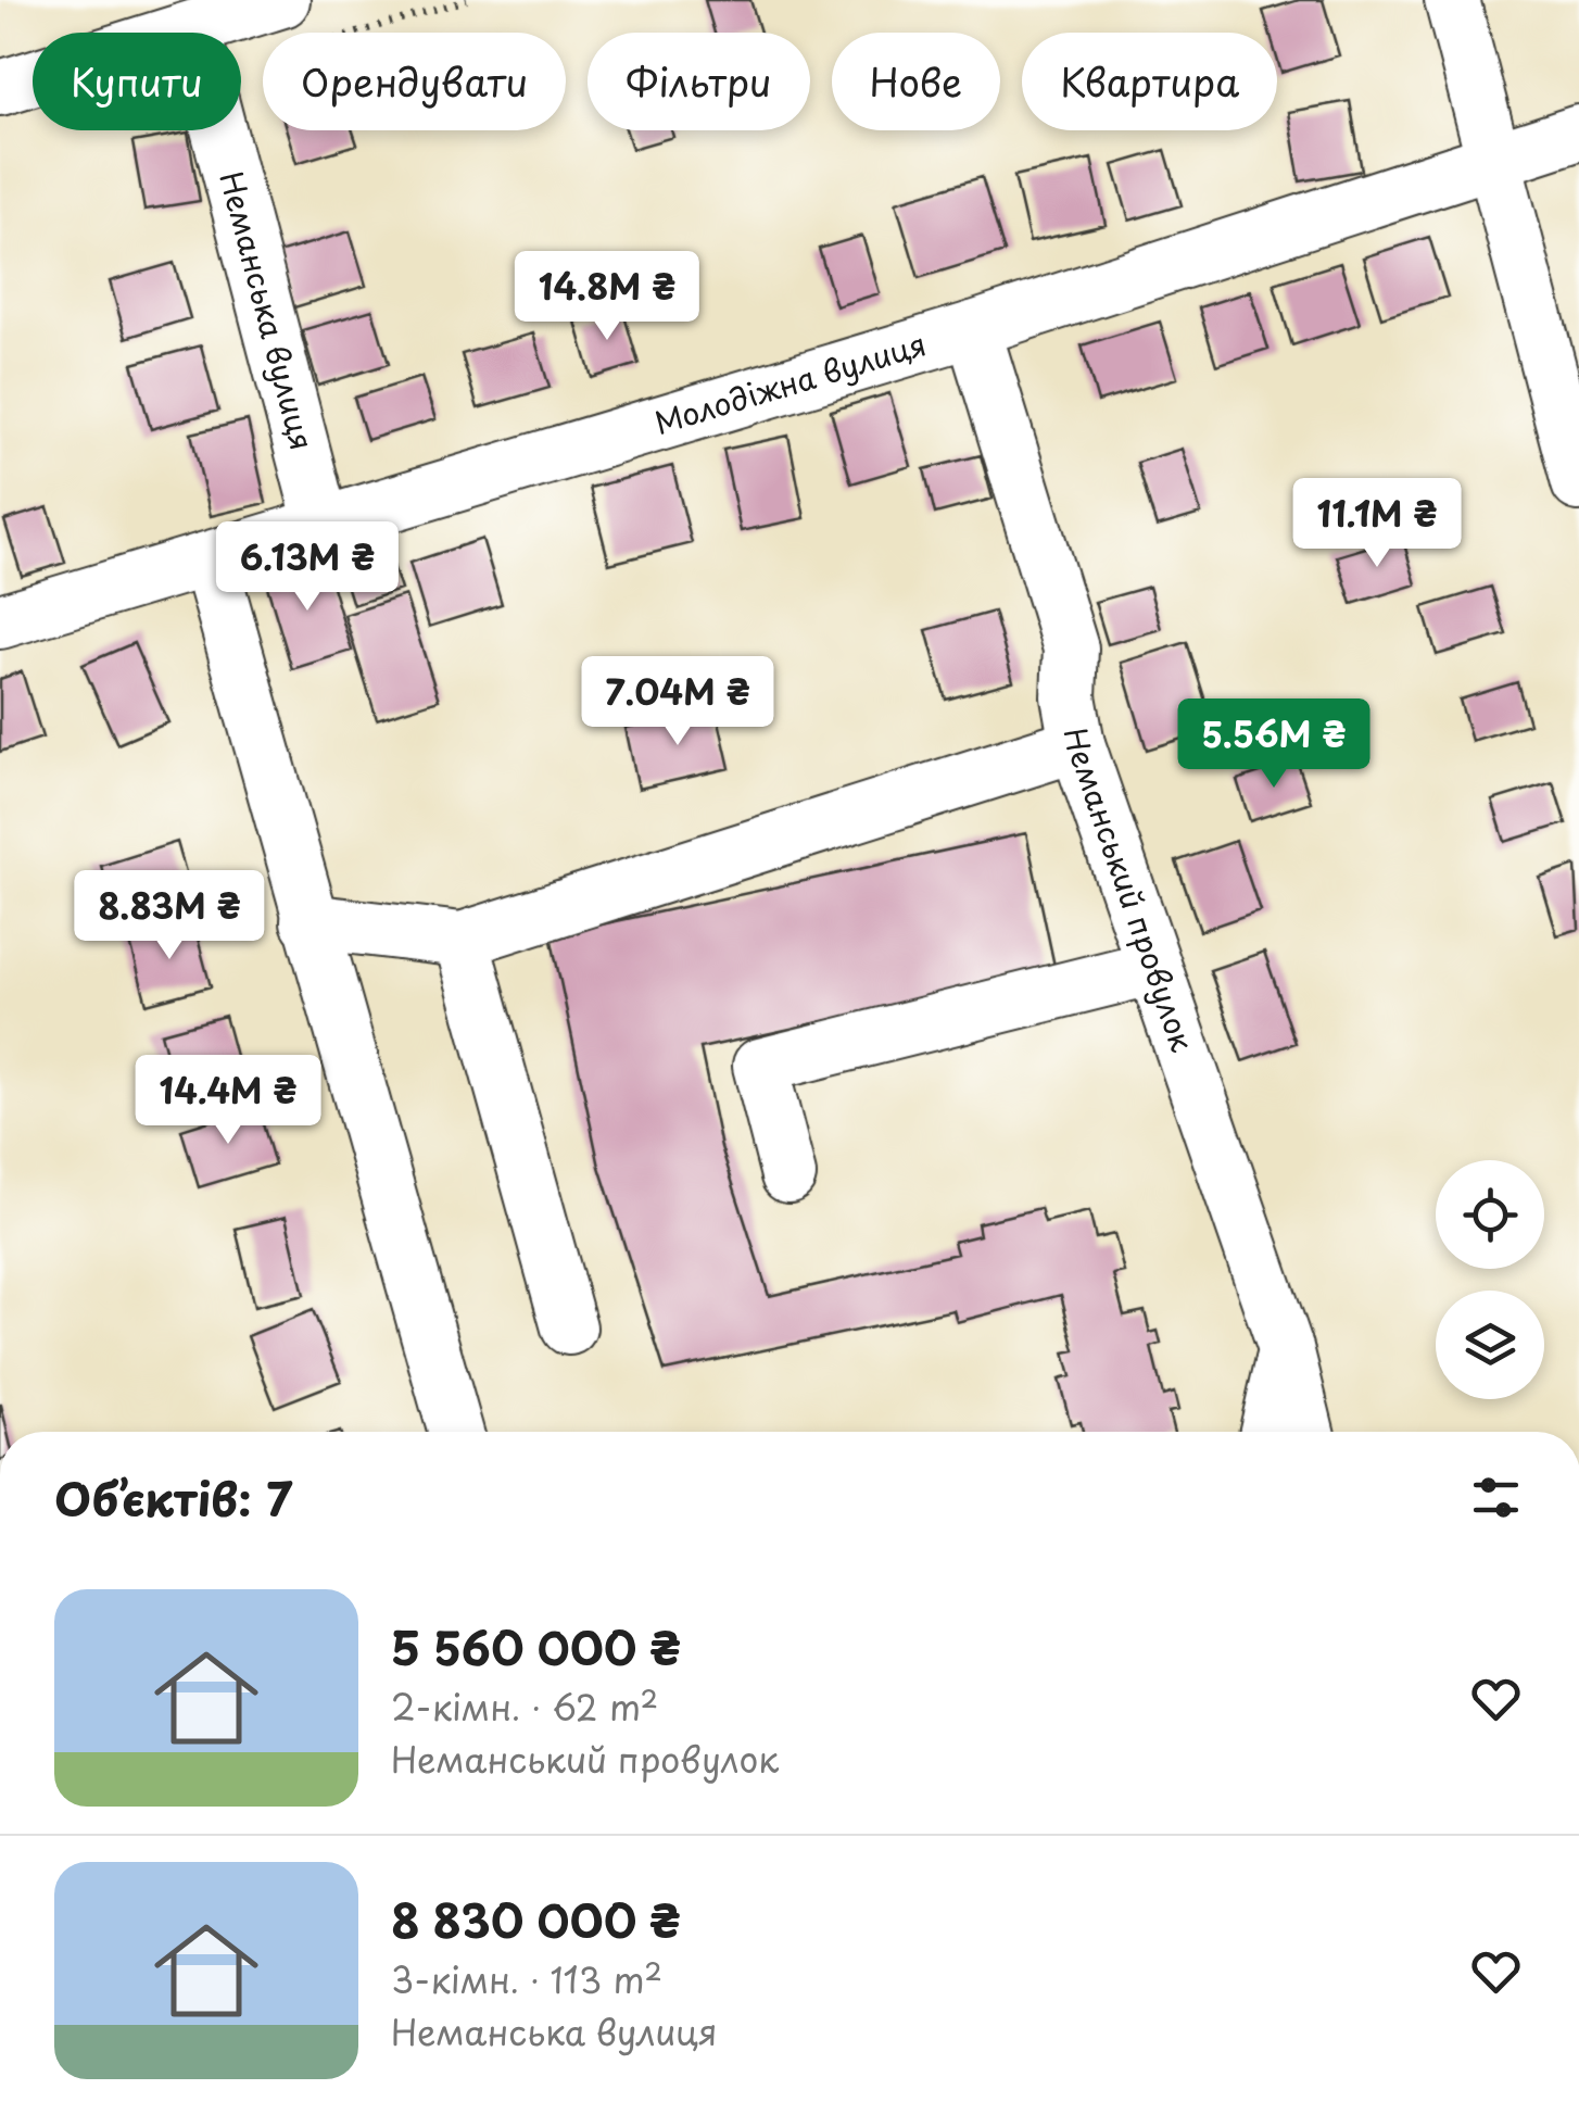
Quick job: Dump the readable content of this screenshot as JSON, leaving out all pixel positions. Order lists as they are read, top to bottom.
{
  "streets": {
    "street": ["Неманська вулиця", "Молодіжна вулиця", "Неманський провулок"]
  },
  "crossings": [
    ["Неманська вулиця", "Молодіжна вулиця"],
    ["Молодіжна вулиця", "Неманський провулок"]
  ],
  "page": {
    "chip": [
      "Купити",
      "Орендувати",
      "Фільтри",
      "Нове",
      "Квартира"
    ],
    "price": [
      "14.8M ₴",
      "11.1M ₴",
      "6.13M ₴",
      "7.04M ₴",
      "5.56M ₴",
      "8.83M ₴",
      "14.4M ₴"
    ],
    "heading": "Об’єктів: 7",
    "list": [
      {
        "name": "5 560 000 ₴",
        "note": "2-кімн. · 62 m² · Неманський провулок"
      },
      {
        "name": "8 830 000 ₴",
        "note": "3-кімн. · 113 m² · Неманська вулиця"
      }
    ]
  }
}
